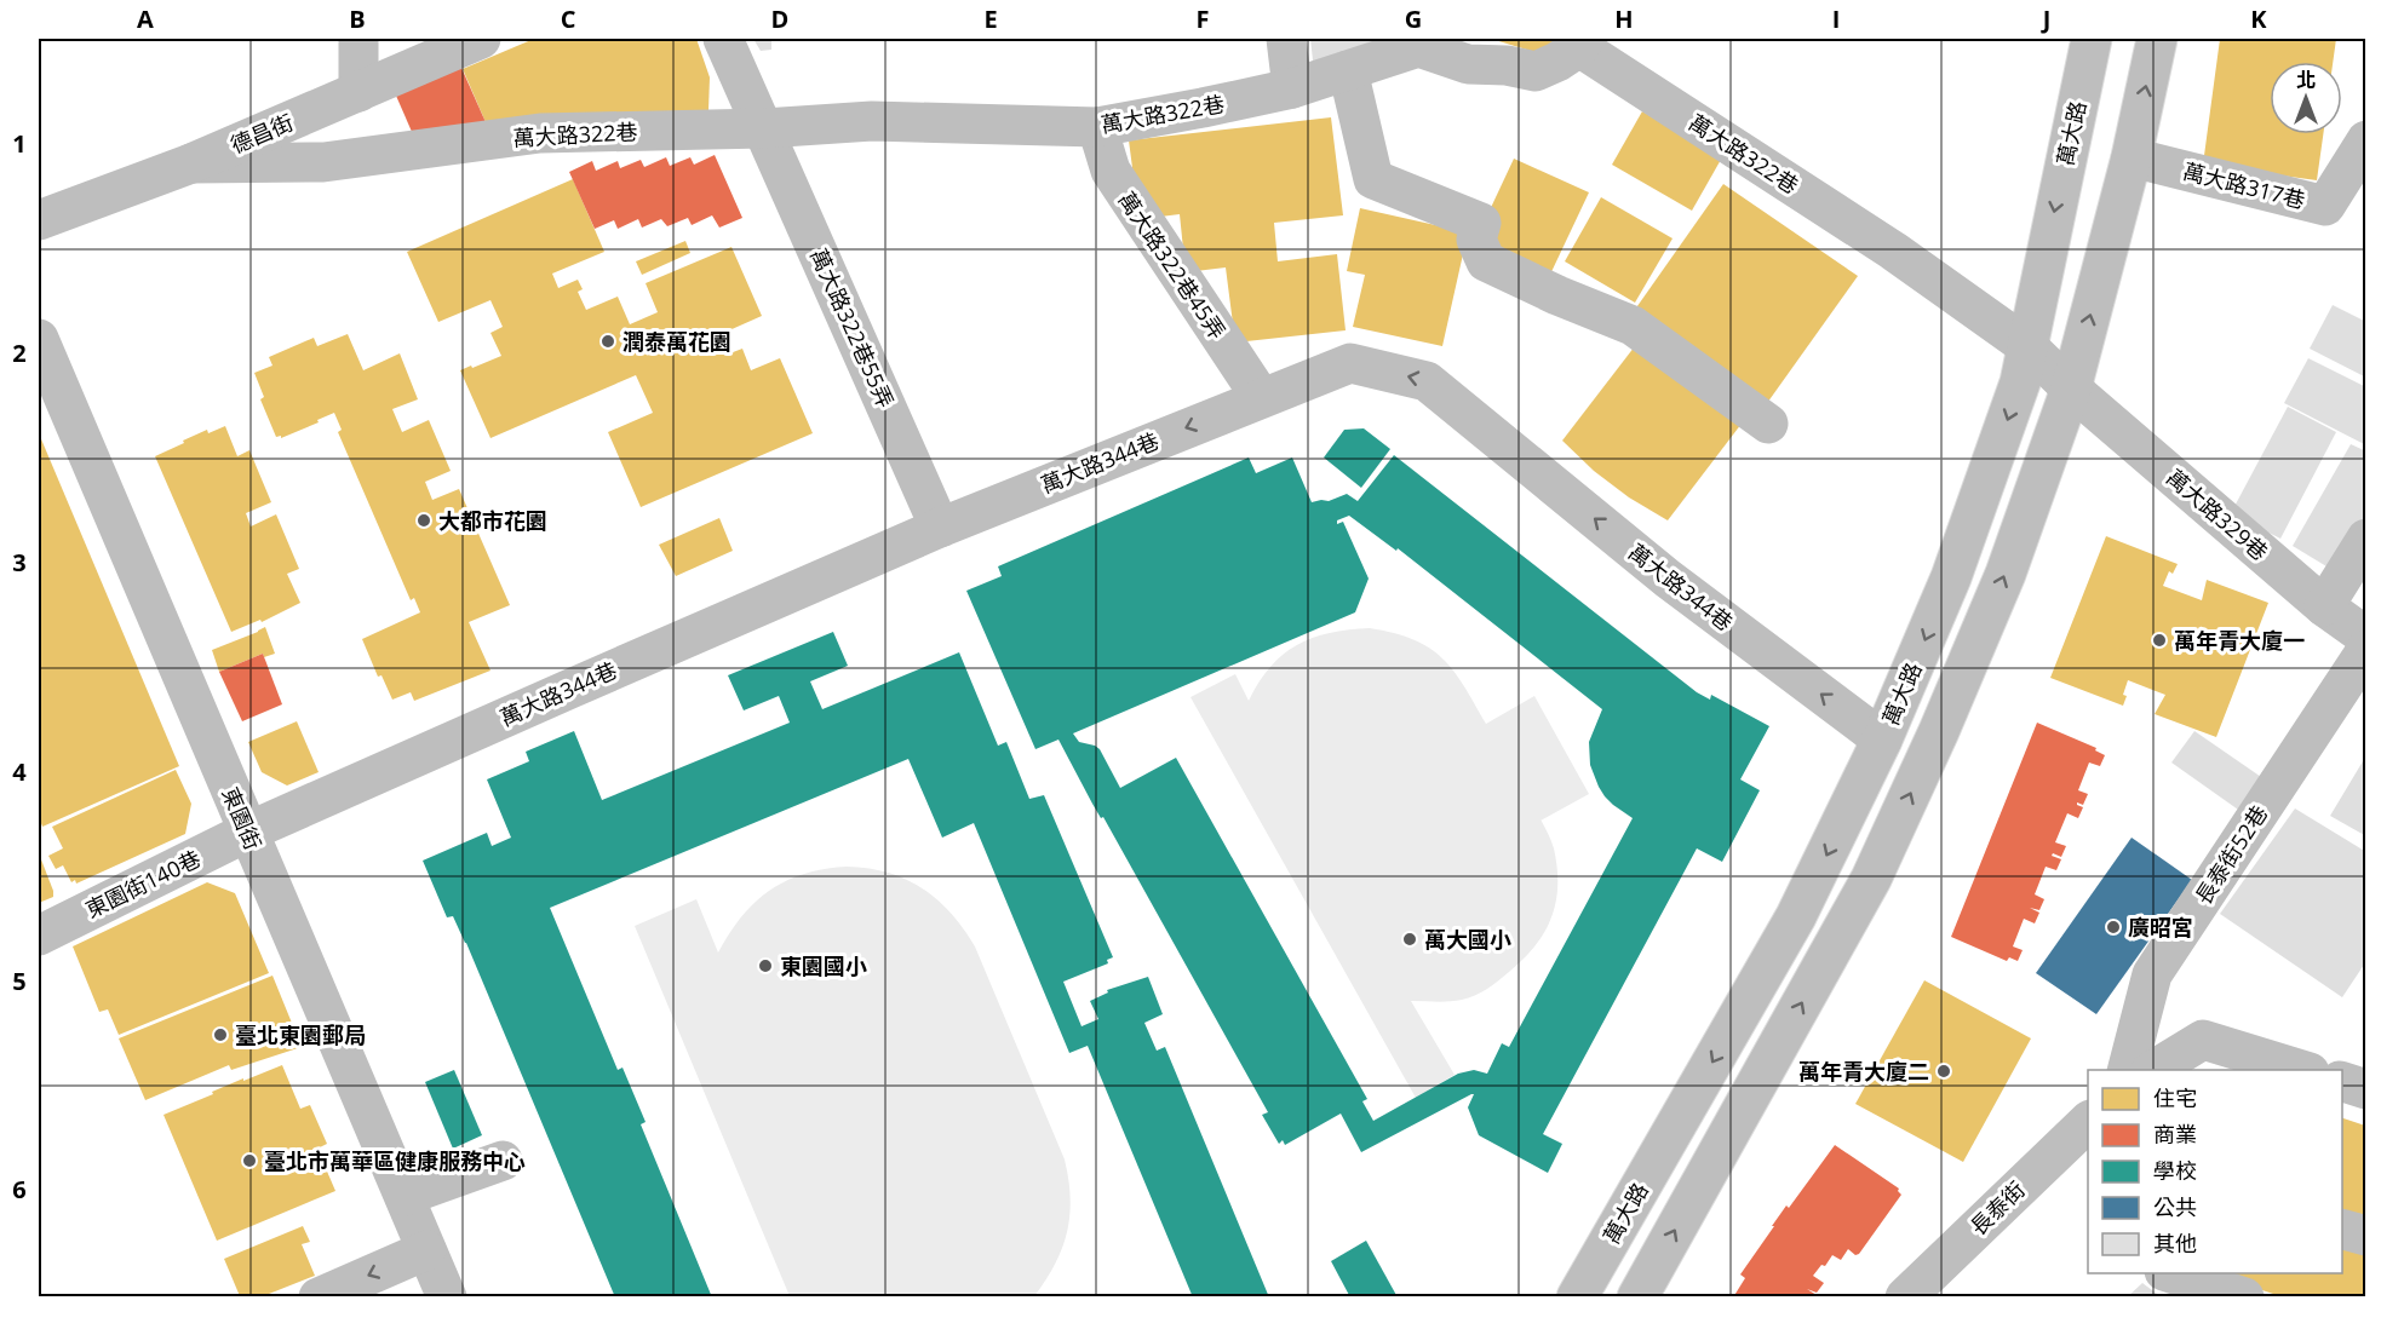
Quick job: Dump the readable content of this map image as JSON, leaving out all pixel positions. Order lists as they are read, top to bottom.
{
  "streets": {
    "street": [
      "萬大路322巷",
      "德昌街",
      "萬大路",
      "萬大路317巷",
      "萬大路322巷45弄",
      "萬大路322巷55弄",
      "萬大路344巷",
      "萬大路329巷",
      "東園街",
      "長泰街52巷",
      "東園街140巷",
      "長泰街"
    ]
  },
  "crossings": [
    ["萬大路322巷", "德昌街"],
    ["萬大路322巷", "萬大路"],
    ["萬大路322巷", "萬大路322巷45弄"],
    ["萬大路322巷", "萬大路322巷55弄"],
    ["萬大路322巷", "萬大路329巷"],
    ["萬大路", "萬大路344巷"],
    ["萬大路322巷45弄", "萬大路344巷"],
    ["萬大路322巷55弄", "萬大路344巷"],
    ["萬大路344巷", "東園街"],
    ["萬大路344巷", "東園街140巷"],
    ["東園街", "東園街140巷"]
  ],
  "one_way": ["萬大路344巷"],
  "places": [
    "潤泰萬花園",
    "大都市花園",
    "萬年青大廈一",
    "廣昭宮",
    "萬大國小",
    "東園國小",
    "臺北東園郵局",
    "萬年青大廈二",
    "臺北市萬華區健康服務中心"
  ],
  "legend": [
    "住宅",
    "商業",
    "學校",
    "公共",
    "其他"
  ],
  "north": "top",
  "grid": {
    "columns": [
      "A",
      "B",
      "C",
      "D",
      "E",
      "F",
      "G",
      "H",
      "I",
      "J",
      "K"
    ],
    "rows": [
      "1",
      "2",
      "3",
      "4",
      "5",
      "6"
    ]
  }
}
